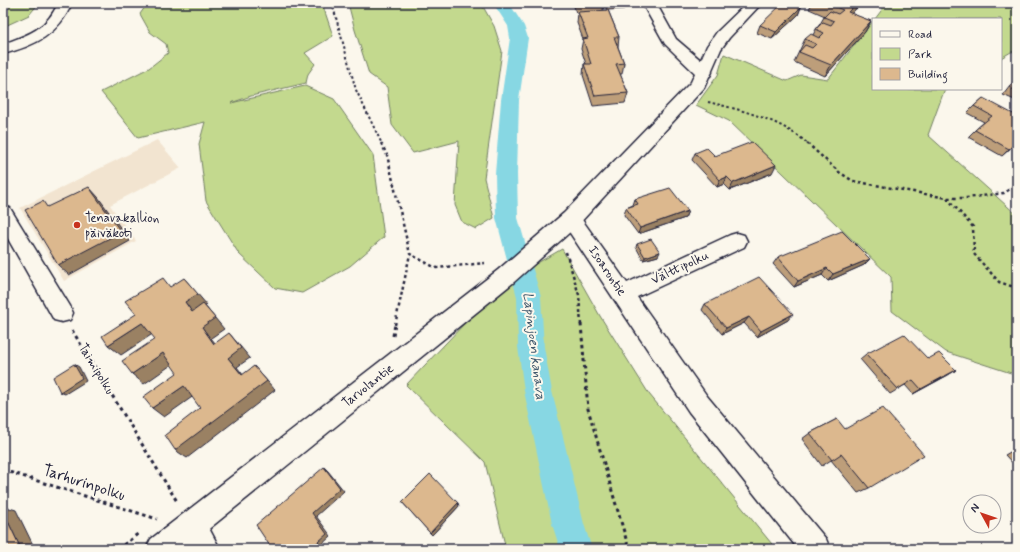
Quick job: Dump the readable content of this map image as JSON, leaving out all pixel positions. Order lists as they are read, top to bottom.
{
  "streets": {
    "street": ["Välttipolku", "Isoarontie", "Tarvolantie"],
    "path": ["Taimipolku", "Tarhurinpolku"]
  },
  "crossings": [
    ["Välttipolku", "Isoarontie"],
    ["Isoarontie", "Tarvolantie"],
    ["Taimipolku", "Tarvolantie"]
  ],
  "water": ["Lapinjoen kanava"],
  "places": ["Tenavakallion päiväkoti"],
  "legend": ["Road", "Park", "Building"],
  "north": "top left"
}
